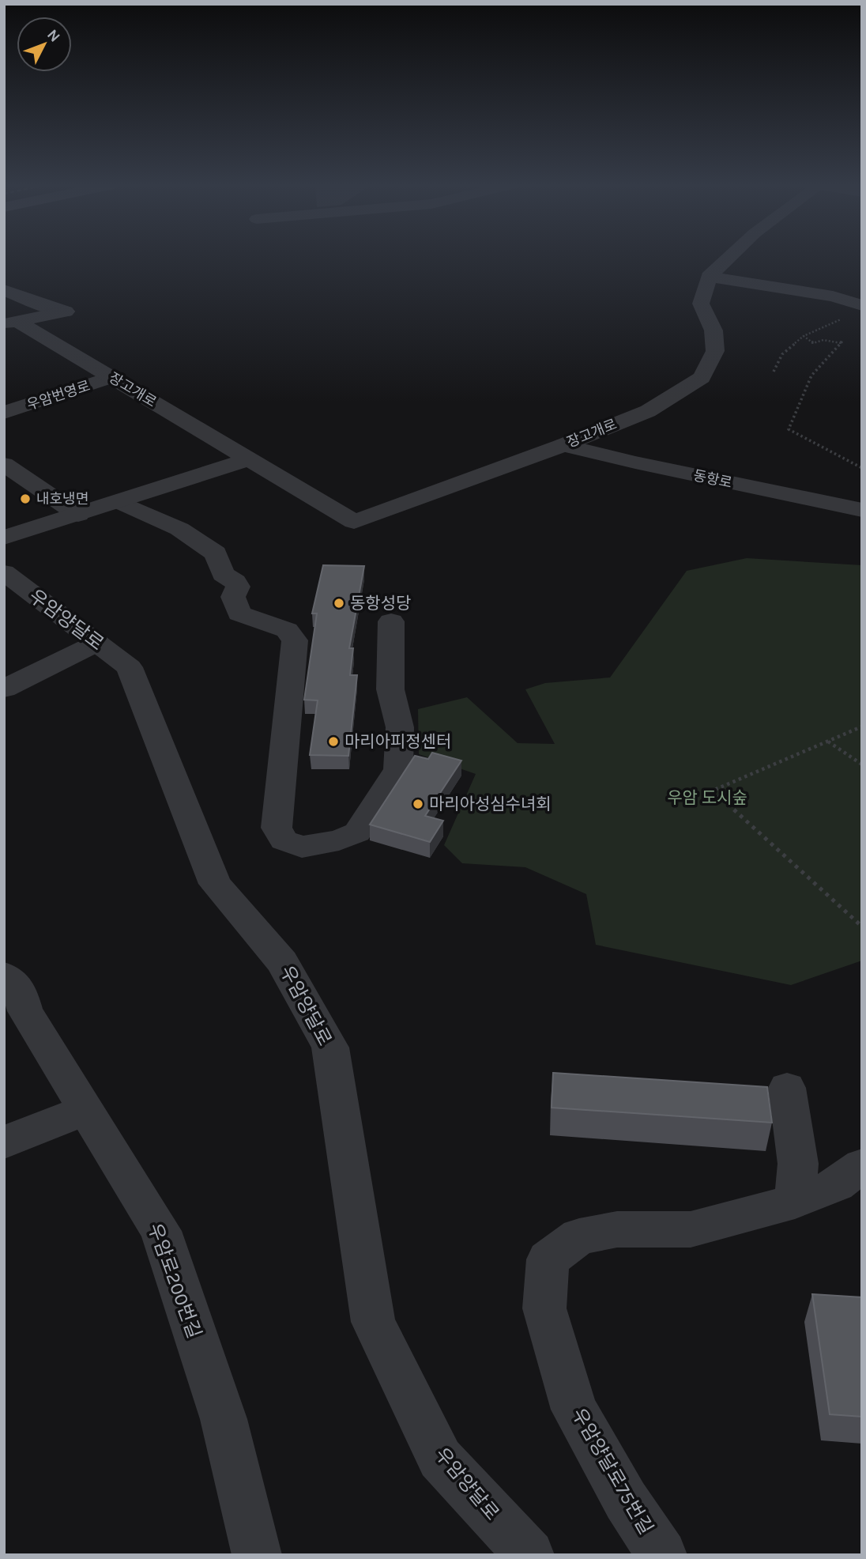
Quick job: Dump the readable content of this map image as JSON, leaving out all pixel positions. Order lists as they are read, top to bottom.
{
  "streets": {
    "street": [
      "장고개로",
      "우암번영로",
      "동항로",
      "우암양달로",
      "우암로200번길",
      "우암양달로75번길"
    ]
  },
  "crossings": [
    ["장고개로", "우암번영로"],
    ["장고개로", "동항로"]
  ],
  "parks": ["우암 도시숲"],
  "places": [
    "내호냉면",
    "동항성당",
    "마리아피정센터",
    "마리아성심수녀회"
  ],
  "north": "top right"
}
